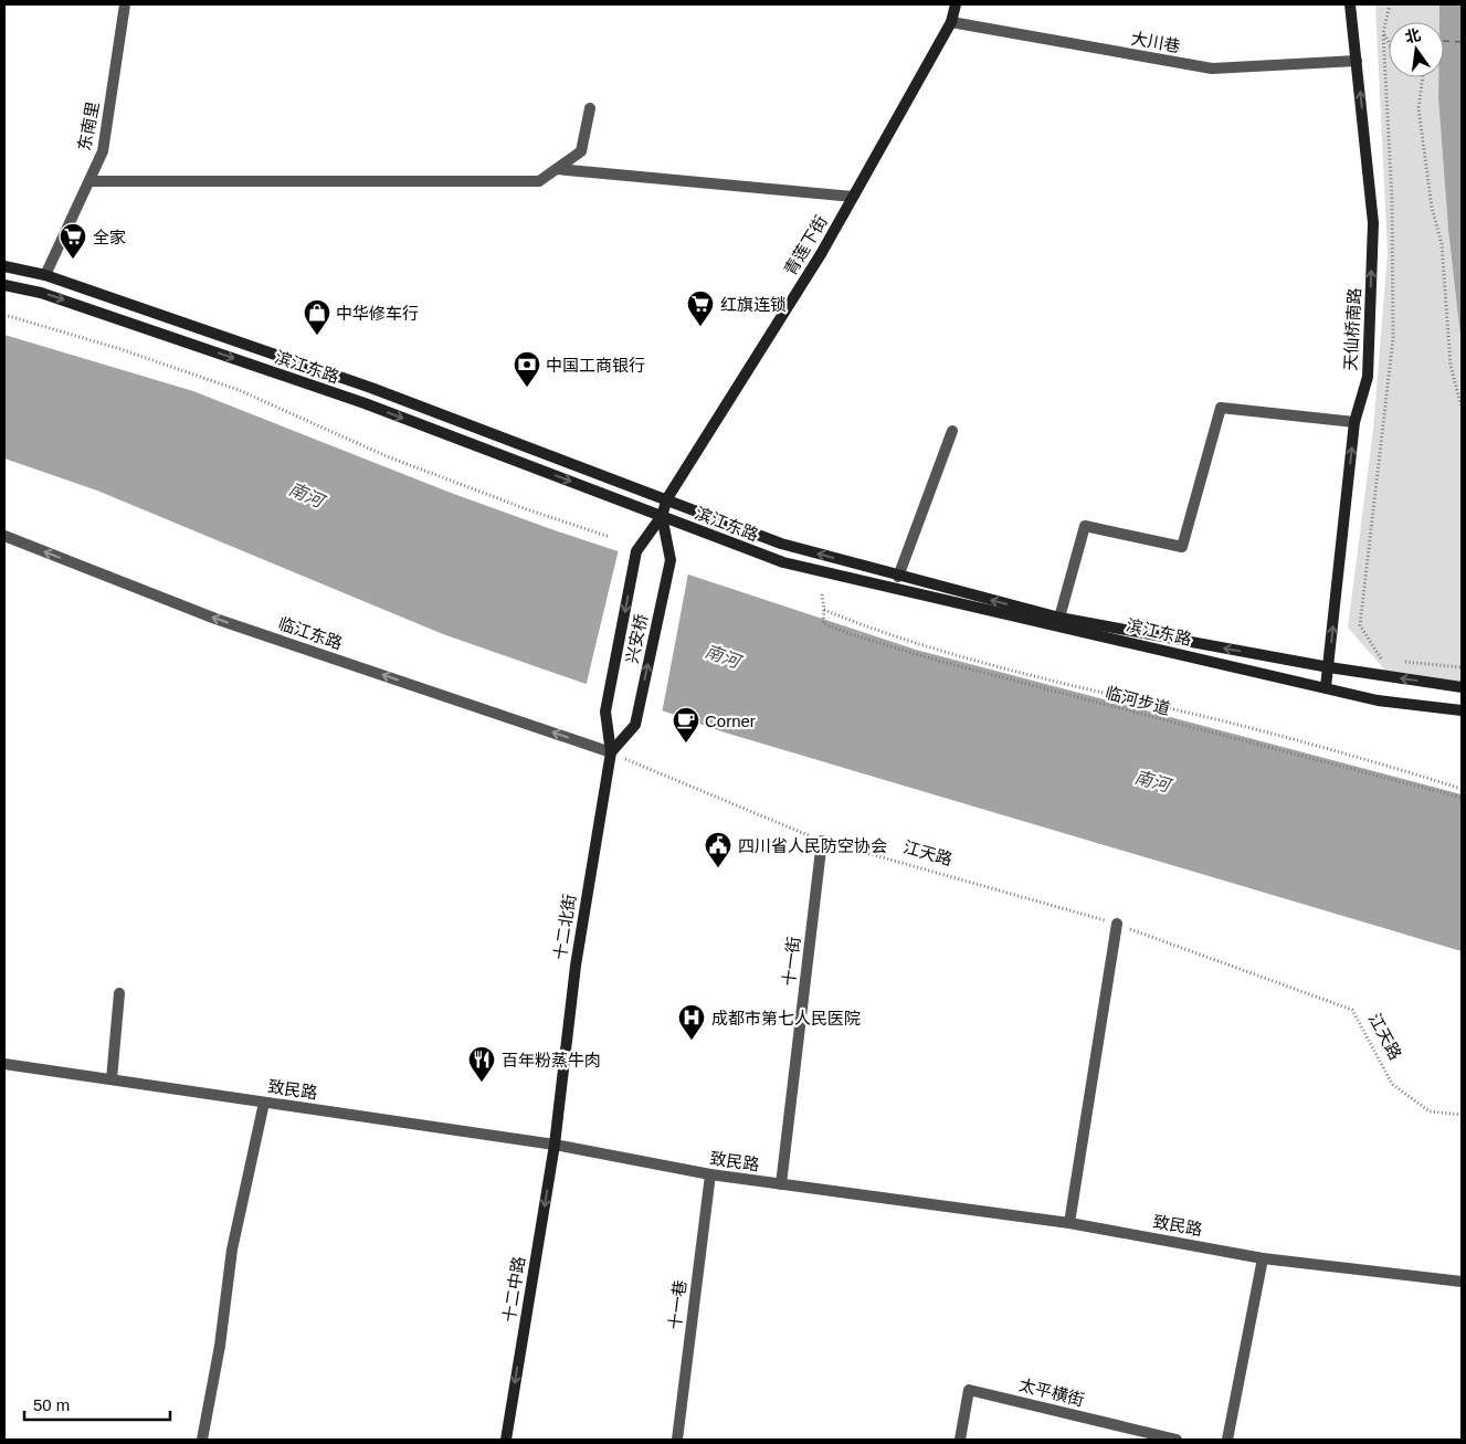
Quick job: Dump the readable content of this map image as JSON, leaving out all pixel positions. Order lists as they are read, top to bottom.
{
  "streets": {
    "main road": [
      "青莲下街",
      "天仙桥南路",
      "滨江东路",
      "兴安桥",
      "十二北街",
      "十二中路"
    ],
    "street": [
      "大川巷",
      "东南里",
      "临江东路",
      "十一街",
      "致民路",
      "十一巷",
      "太平横街"
    ],
    "path": ["临河步道", "江天路"]
  },
  "crossings": [
    ["大川巷", "青莲下街"],
    ["大川巷", "天仙桥南路"],
    ["东南里", "滨江东路"],
    ["青莲下街", "滨江东路"],
    ["青莲下街", "兴安桥"],
    ["天仙桥南路", "滨江东路"],
    ["临江东路", "兴安桥"],
    ["临江东路", "江天路"],
    ["临江东路", "十二北街"],
    ["兴安桥", "江天路"],
    ["兴安桥", "十二北街"],
    ["江天路", "十二北街"],
    ["江天路", "十一街"],
    ["十二北街", "致民路"],
    ["十二北街", "十二中路"],
    ["十一街", "致民路"],
    ["致民路", "十二中路"],
    ["致民路", "十一巷"]
  ],
  "one_way": ["天仙桥南路", "临江东路", "十二中路"],
  "water": ["南河"],
  "places": {
    "supermarket": ["全家", "红旗连锁"],
    "shop": ["中华修车行"],
    "bank": ["中国工商银行"],
    "cafe": ["Corner"],
    "public building": ["四川省人民防空协会"],
    "hospital": ["成都市第七人民医院"],
    "restaurant": ["百年粉蒸牛肉"]
  },
  "scale_bar": "50 m",
  "north": "top"
}
